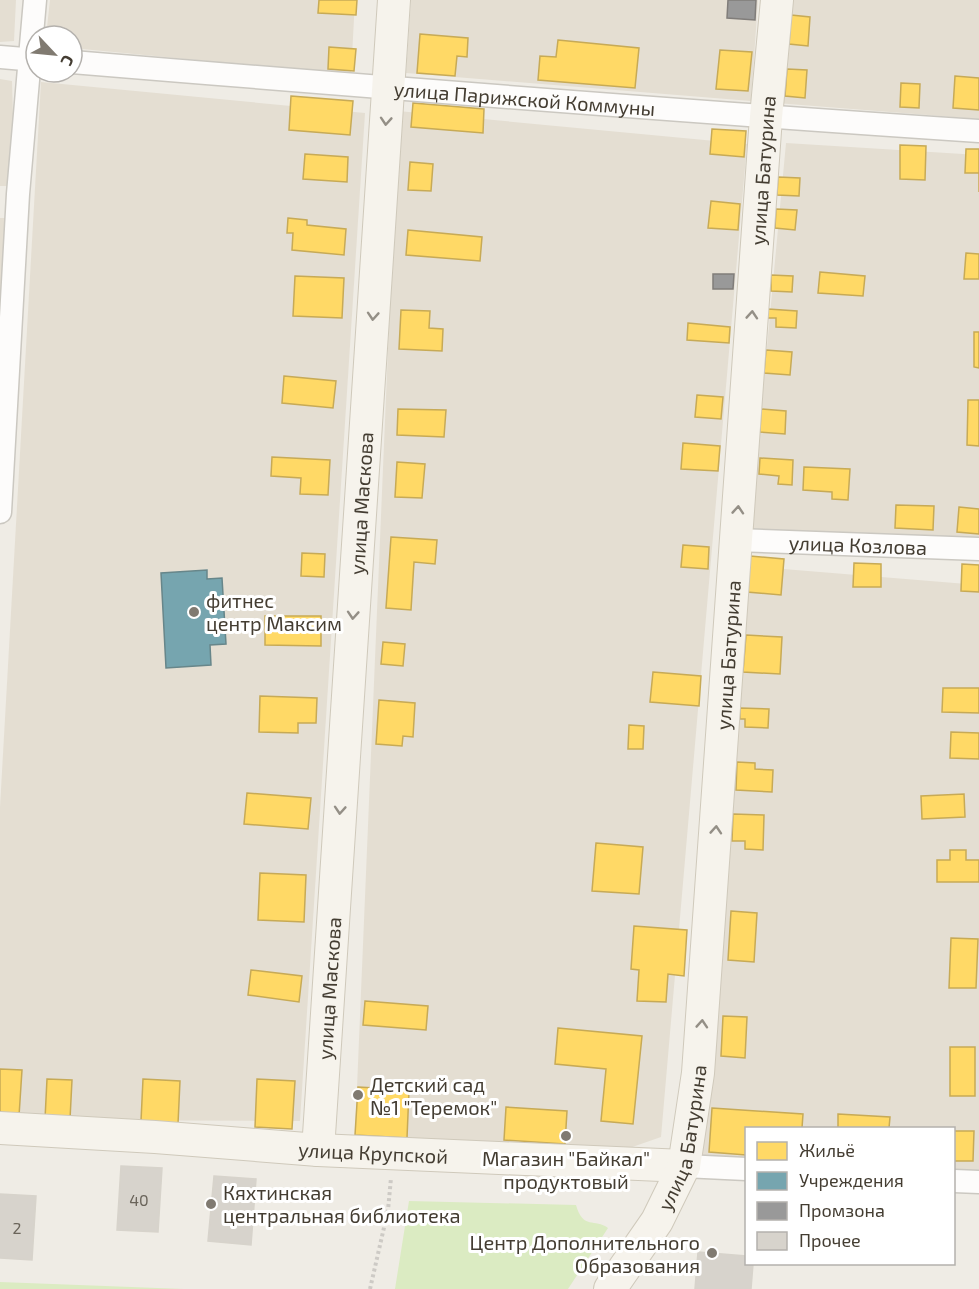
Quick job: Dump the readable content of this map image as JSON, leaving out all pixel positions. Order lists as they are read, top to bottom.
{
  "streets": {
    "street": [
      "улица Парижской Коммуны",
      "улица Батурина",
      "улица Маскова",
      "улица Козлова",
      "улица Крупской"
    ]
  },
  "crossings": [
    ["улица Парижской Коммуны", "улица Батурина"],
    ["улица Парижской Коммуны", "улица Маскова"],
    ["улица Батурина", "улица Козлова"],
    ["улица Батурина", "улица Крупской"],
    ["улица Маскова", "улица Крупской"]
  ],
  "one_way": ["улица Батурина", "улица Маскова"],
  "places": [
    "фитнес центр Максим",
    "Детский сад №1 \"Теремок\"",
    "Магазин \"Байкал\" продуктовый",
    "Кяхтинская центральная библиотека",
    "Центр Дополнительного Образования"
  ],
  "house_numbers": ["40", "2"],
  "legend": [
    "Жильё",
    "Учреждения",
    "Промзона",
    "Прочее"
  ],
  "north": "bottom right"
}
